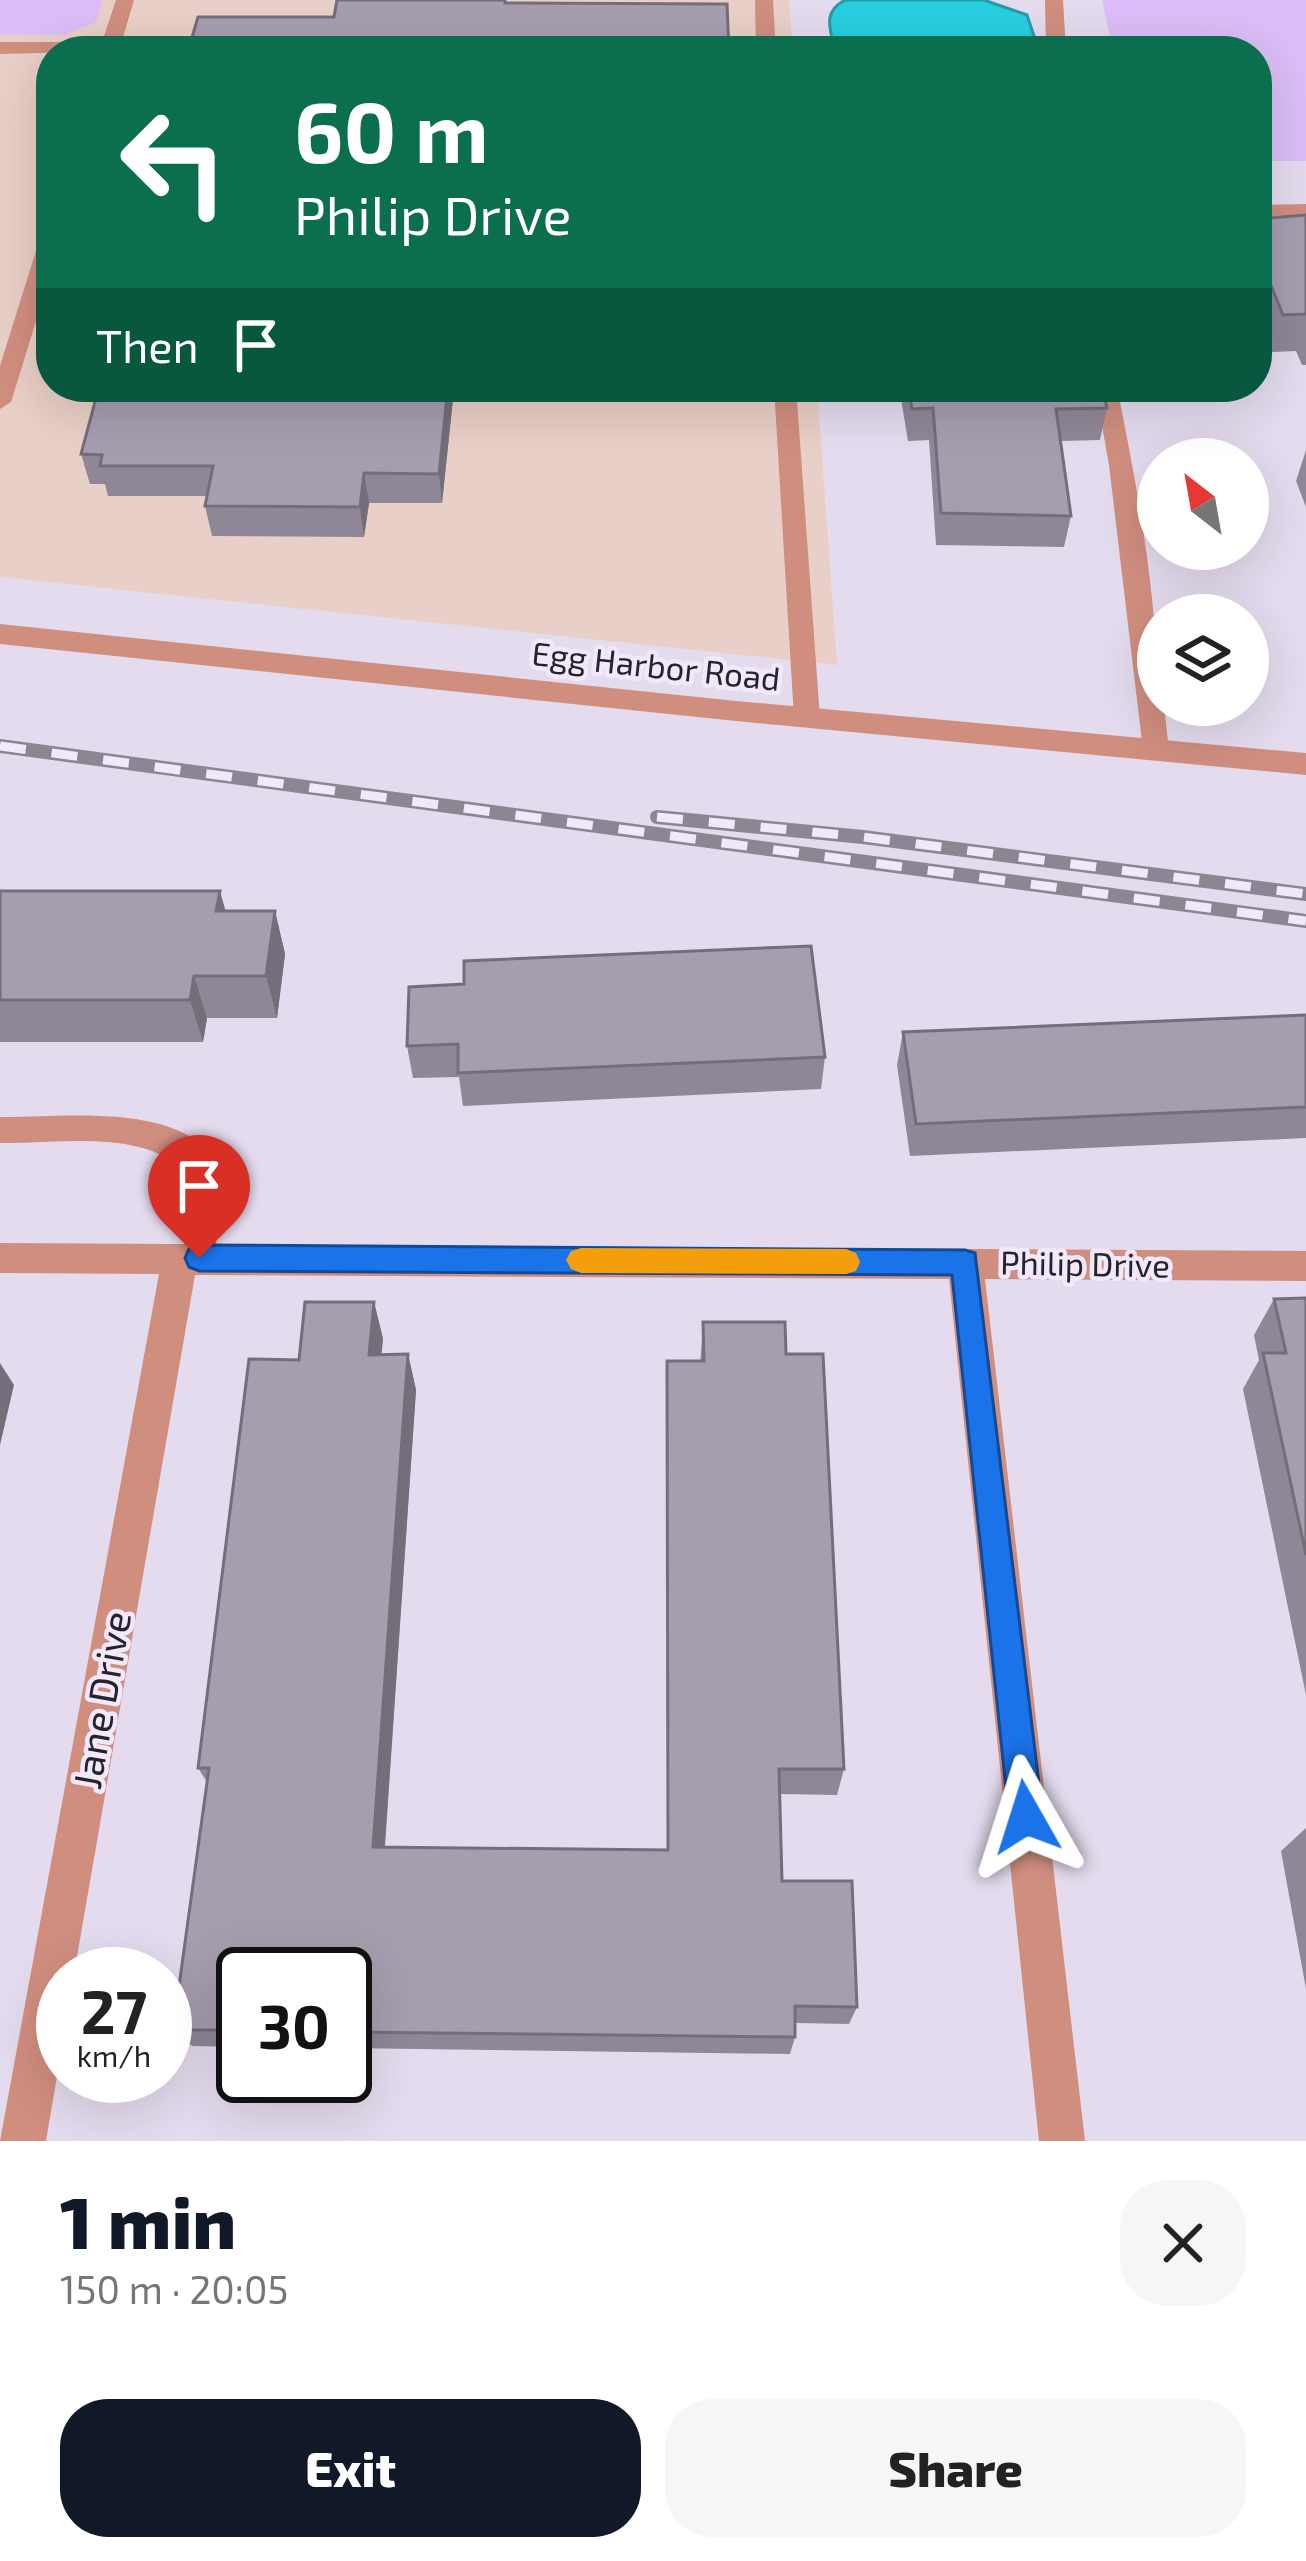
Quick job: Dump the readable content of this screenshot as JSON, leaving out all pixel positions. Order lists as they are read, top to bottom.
{
  "streets": {
    "street": ["Egg Harbor Road", "Philip Drive", "Jane Drive"]
  },
  "crossings": [
    ["Philip Drive", "Jane Drive"]
  ],
  "north": "top left",
  "page": {
    "turn": ["60 m", "Philip Drive"],
    "then": "Then",
    "speed": "27 km/h",
    "limit": "30",
    "heading": ["1 min", "150 m · 20:05"],
    "buttons": ["Exit", "Share"]
  }
}
